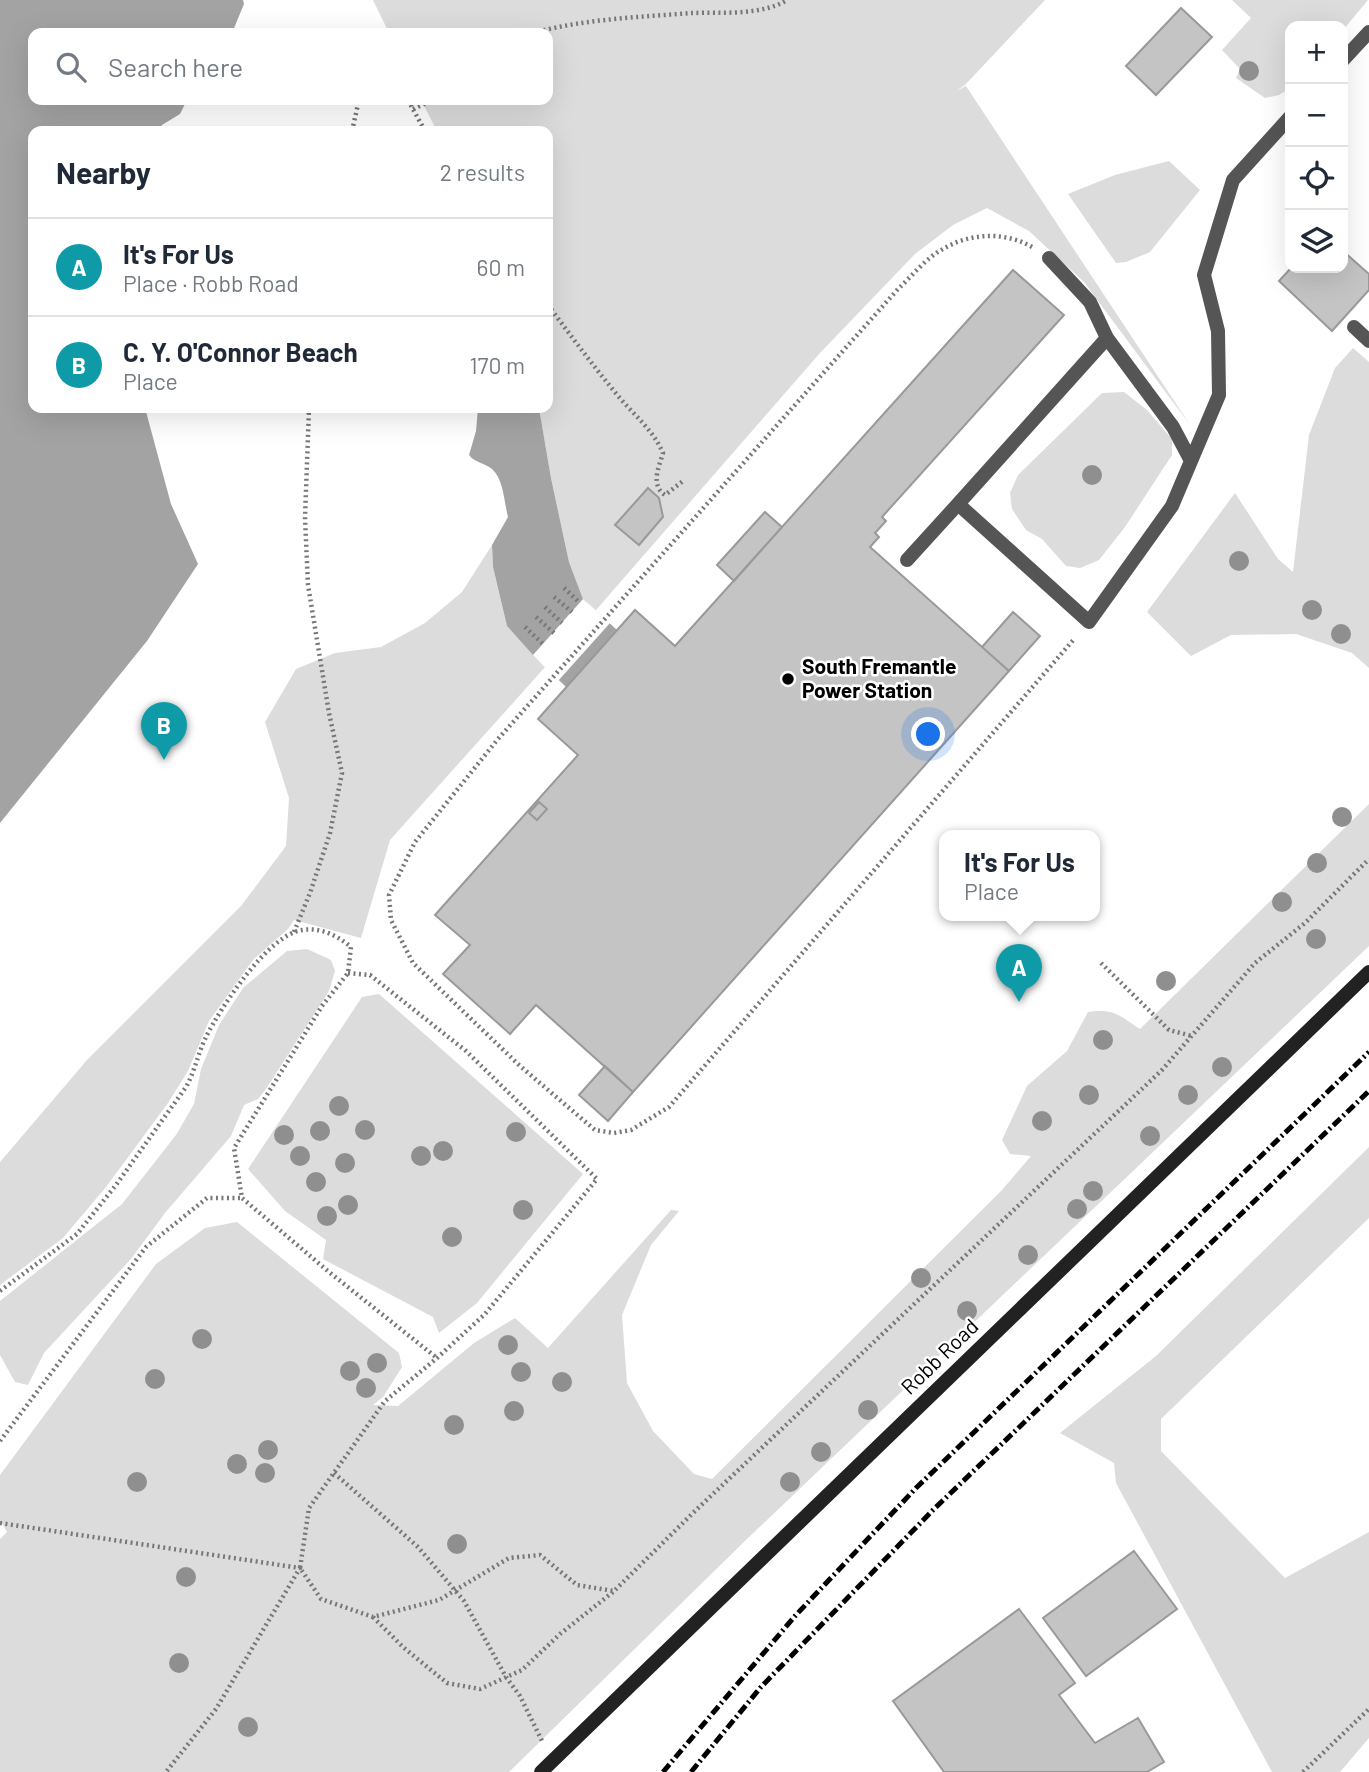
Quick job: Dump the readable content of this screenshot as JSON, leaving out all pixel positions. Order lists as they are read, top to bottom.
{
  "streets": {
    "street": ["Robb Road"]
  },
  "places": ["South Fremantle Power Station"],
  "page": {
    "map_buttons": ["+", "−"],
    "search": "Search here",
    "heading": ["Nearby", "2 results"],
    "list": [
      {
        "mark": "A",
        "name": "It's For Us",
        "note": "Place · Robb Road",
        "value": "60 m"
      },
      {
        "mark": "B",
        "name": "C. Y. O'Connor Beach",
        "note": "Place",
        "value": "170 m"
      }
    ],
    "pins": ["B", "A"],
    "popup": ["It's For Us", "Place"]
  }
}
